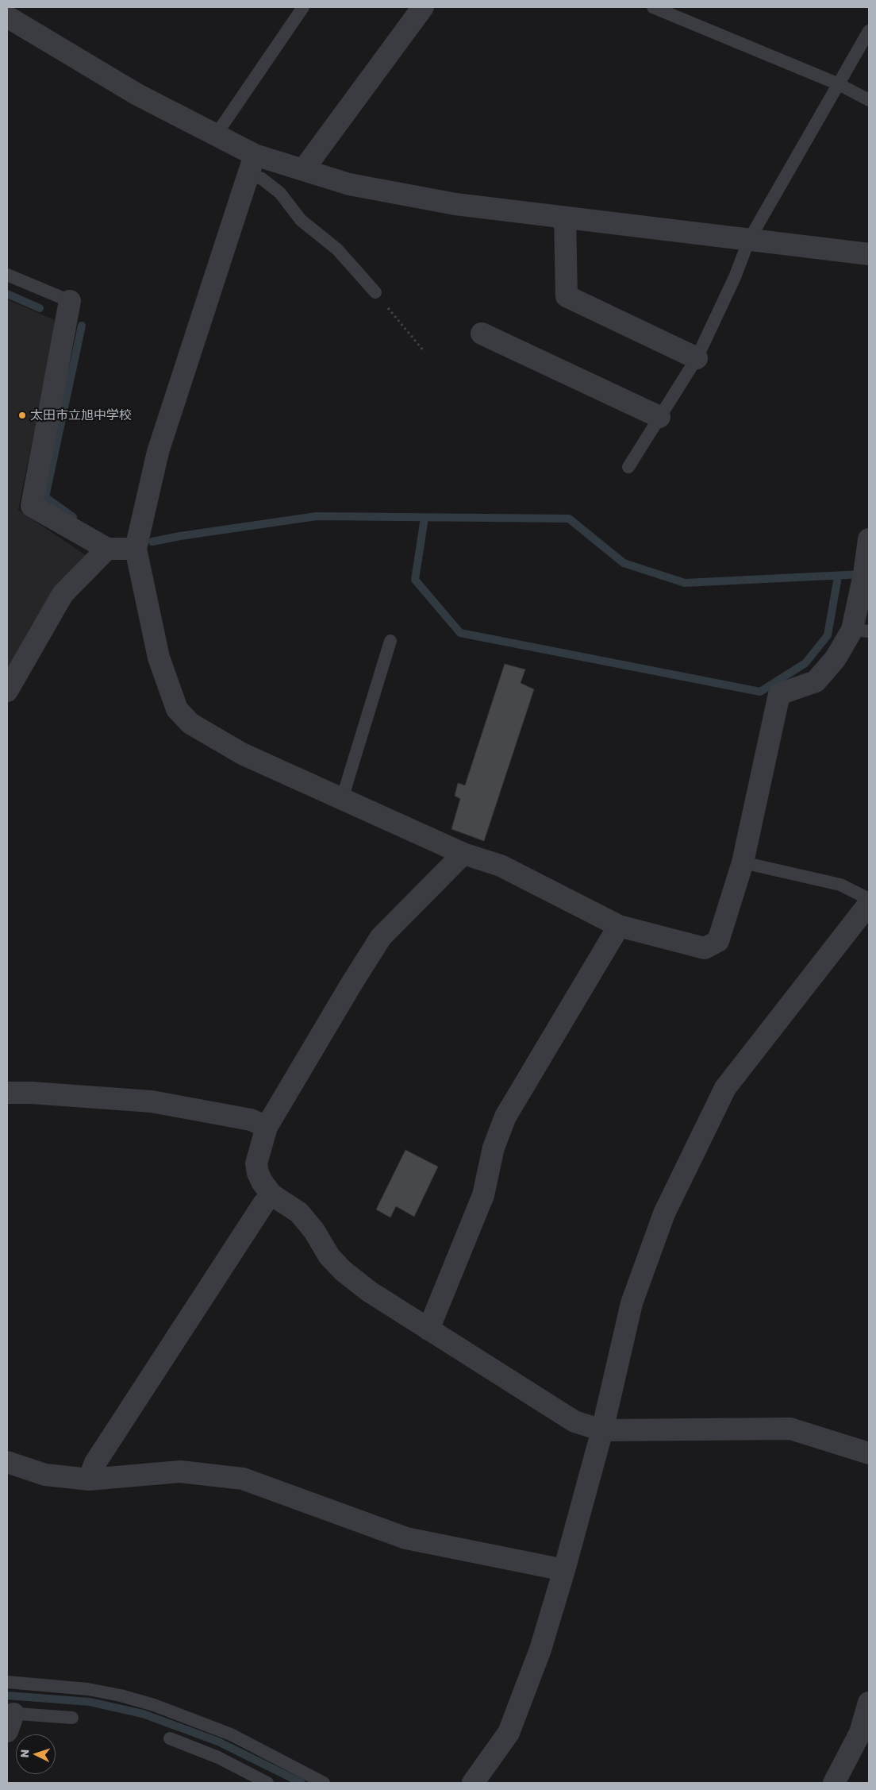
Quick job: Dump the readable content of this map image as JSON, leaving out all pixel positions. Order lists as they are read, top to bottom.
{
  "places": ["太田市立旭中学校"],
  "north": "left"
}
